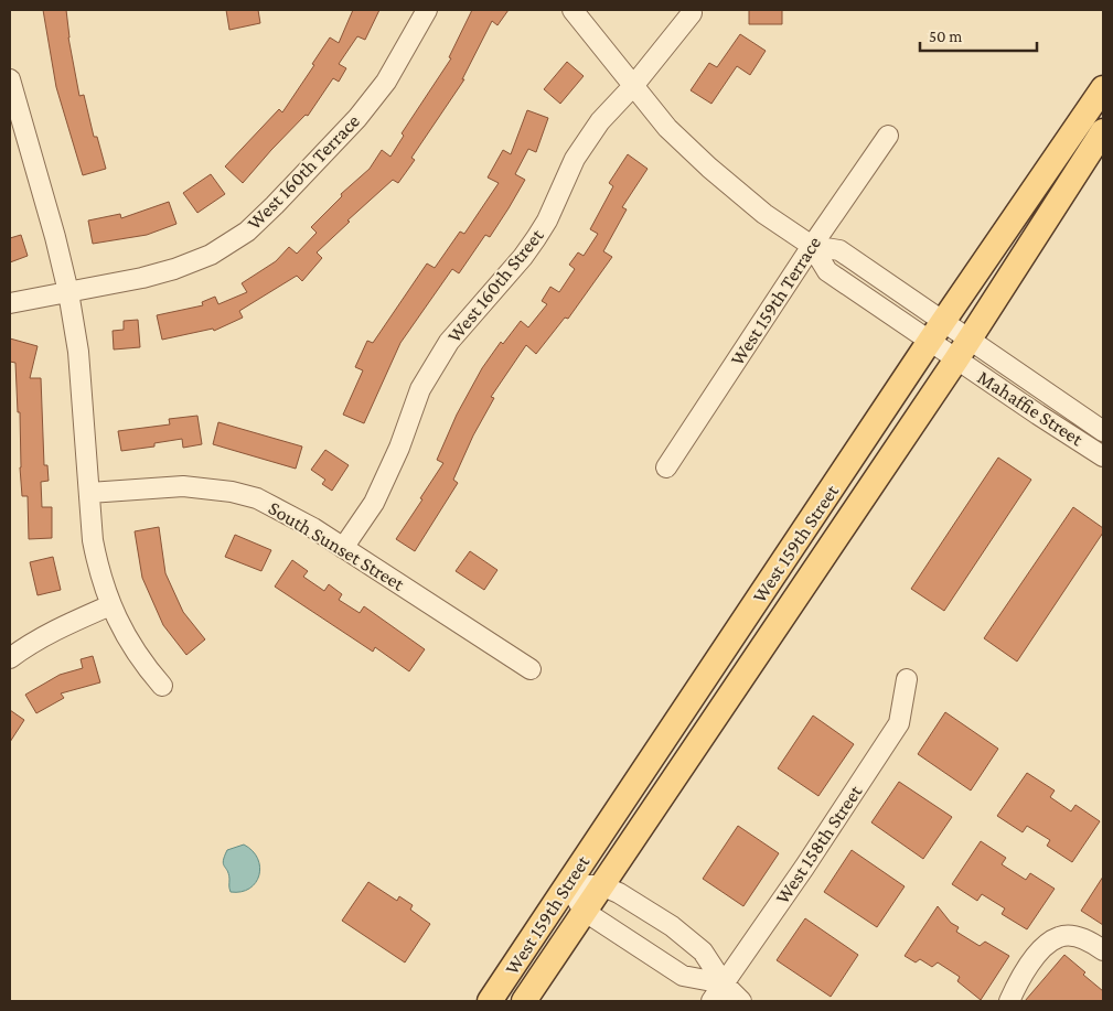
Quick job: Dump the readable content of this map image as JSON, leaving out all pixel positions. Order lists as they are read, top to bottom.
{
  "streets": {
    "main road": ["West 159th Street"],
    "street": [
      "West 160th Terrace",
      "West 160th Street",
      "West 159th Terrace",
      "Mahaffie Street",
      "South Sunset Street",
      "West 158th Street"
    ]
  },
  "crossings": [
    ["West 160th Street", "South Sunset Street"],
    ["Mahaffie Street", "West 159th Street"]
  ],
  "scale_bar": "50 m"
}
